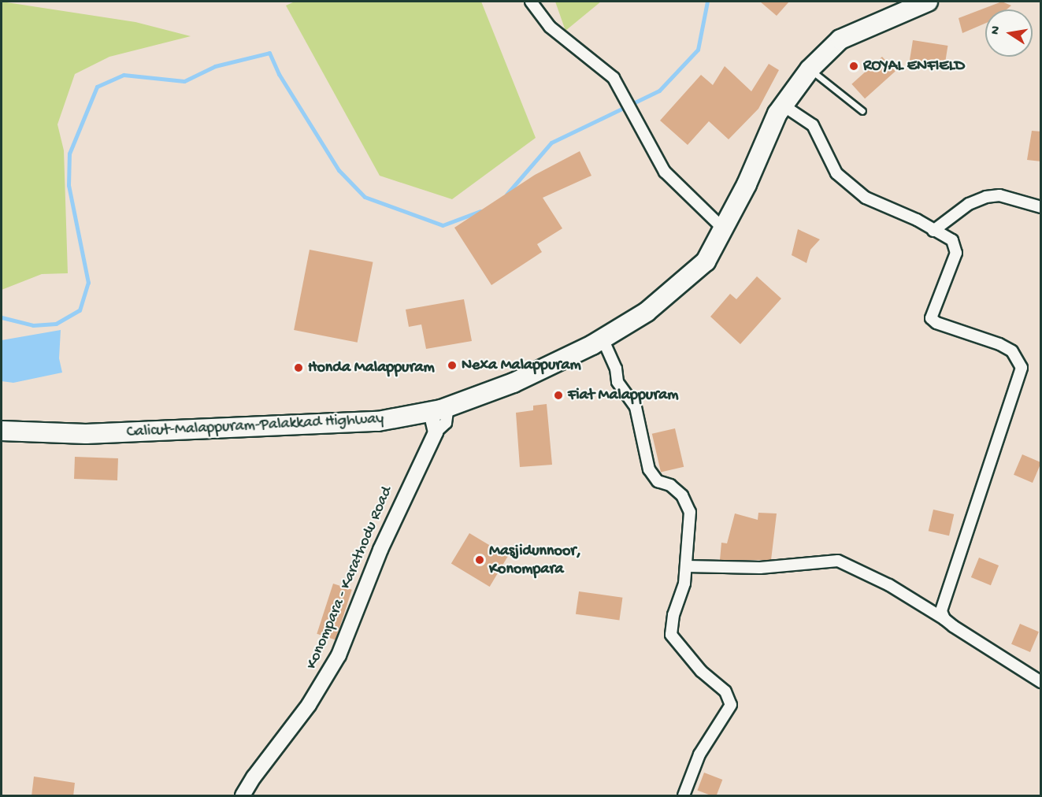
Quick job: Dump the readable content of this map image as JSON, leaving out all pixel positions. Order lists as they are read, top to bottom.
{
  "streets": {
    "highway": ["Calicut-Malappuram-Palakkad Highway"],
    "main road": ["Konompara - Karathodu Road"]
  },
  "crossings": [
    ["Calicut-Malappuram-Palakkad Highway", "Konompara - Karathodu Road"]
  ],
  "places": [
    "ROYAL ENFIELD",
    "Nexa Malappuram",
    "Honda Malappuram",
    "Fiat Malappuram",
    "Masjidunnoor, Konompara"
  ],
  "north": "left"
}
